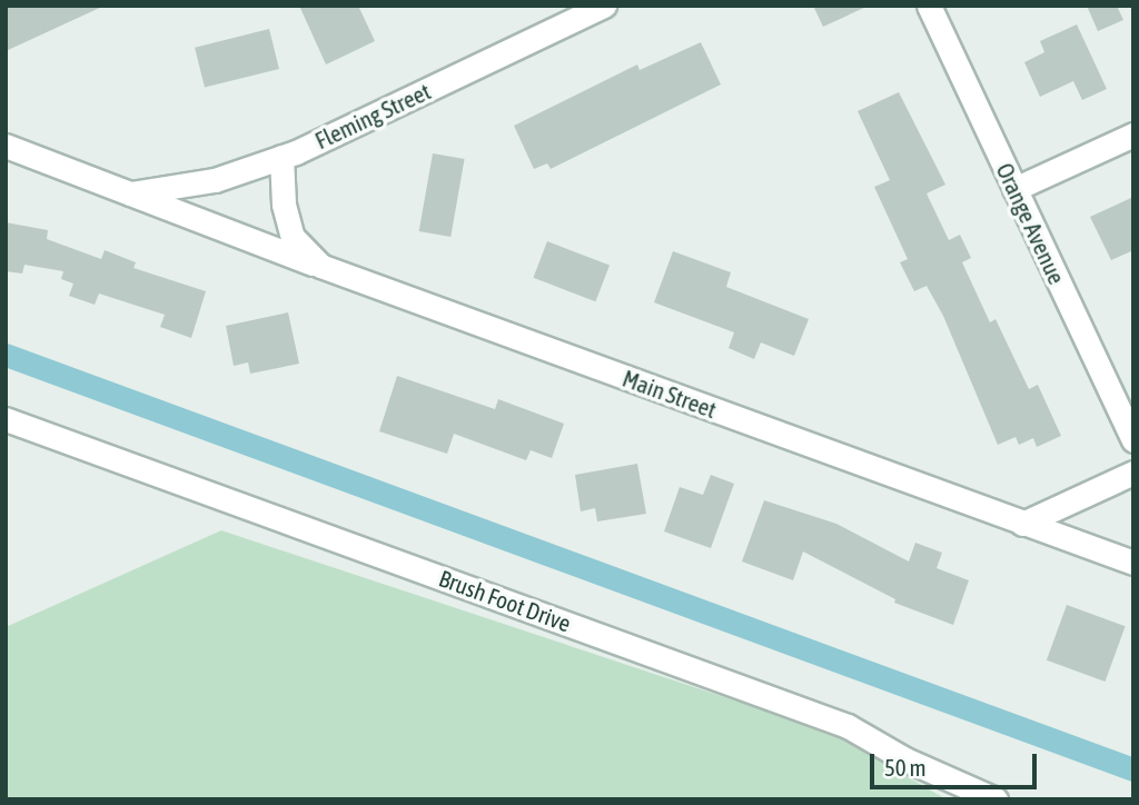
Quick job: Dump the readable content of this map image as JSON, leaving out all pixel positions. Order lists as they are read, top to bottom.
{
  "streets": {
    "street": [
      "Fleming Street",
      "Orange Avenue",
      "Main Street",
      "Brush Foot Drive"
    ]
  },
  "crossings": [
    ["Fleming Street", "Main Street"]
  ],
  "scale_bar": "50 m"
}
